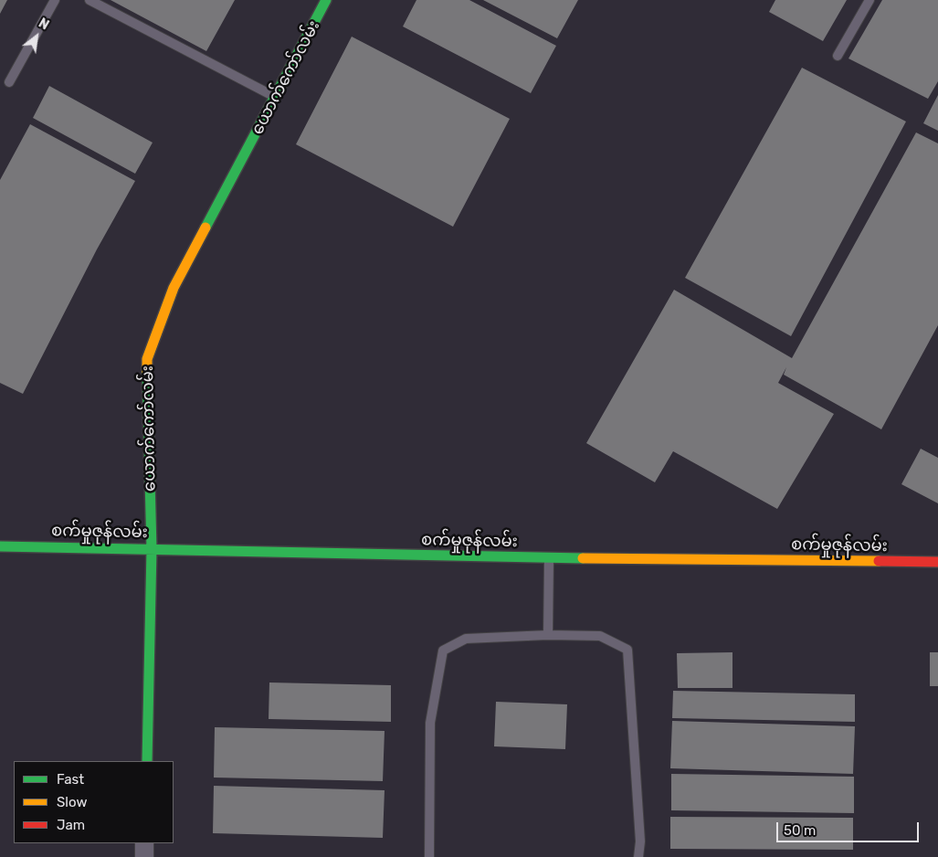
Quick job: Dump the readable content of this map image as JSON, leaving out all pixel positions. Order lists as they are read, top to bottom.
{
  "streets": {
    "street": ["ယောက်ကော်လမ်း", "စက်မှုဇုန်လမ်း"]
  },
  "crossings": [
    ["ယောက်ကော်လမ်း", "စက်မှုဇုန်လမ်း"]
  ],
  "legend": ["Fast", "Slow", "Jam"],
  "scale_bar": "50 m",
  "north": "top right"
}
